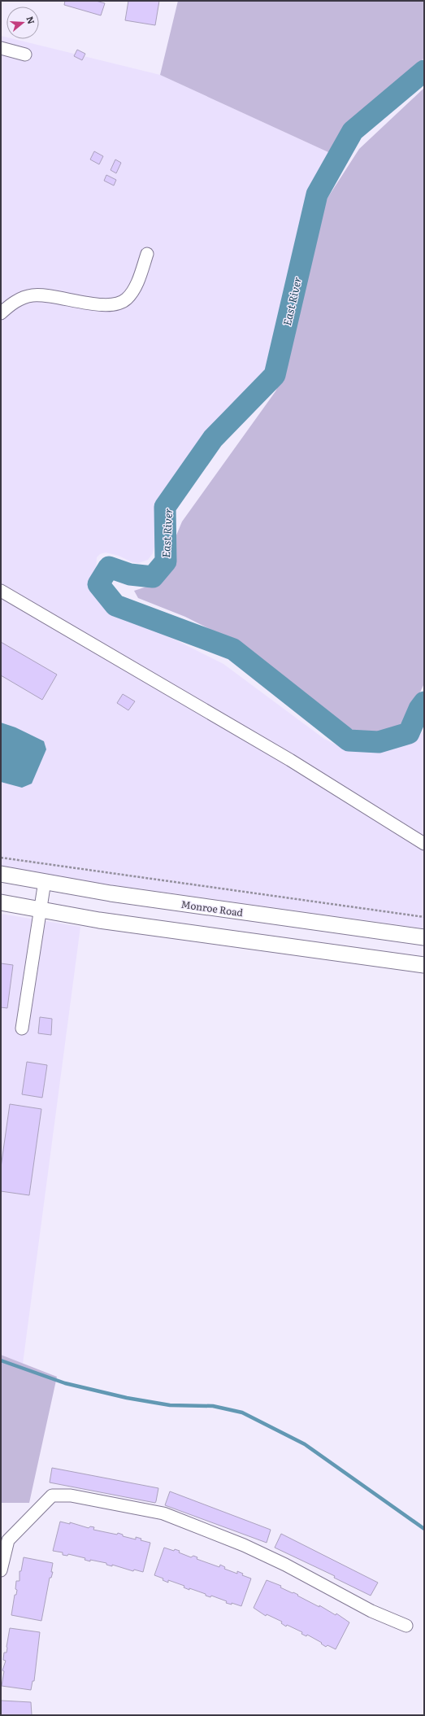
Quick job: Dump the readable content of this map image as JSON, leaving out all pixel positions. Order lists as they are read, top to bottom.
{
  "streets": {
    "main road": ["Monroe Road"]
  },
  "water": ["East River"],
  "north": "right"
}
